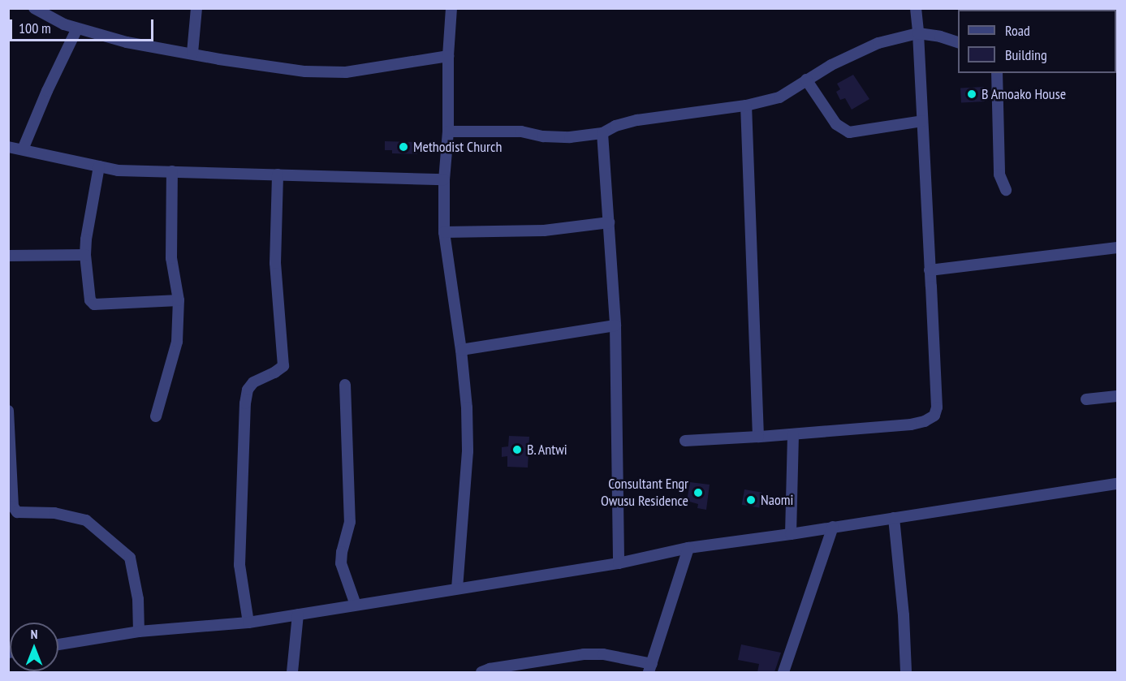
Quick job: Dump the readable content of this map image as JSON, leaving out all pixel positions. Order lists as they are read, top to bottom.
{
  "places": [
    "B Amoako House",
    "Methodist Church",
    "B. Antwi",
    "Consultant Engr Owusu Residence",
    "Naomi"
  ],
  "legend": ["Road", "Building"],
  "scale_bar": "100 m",
  "north": "top"
}
